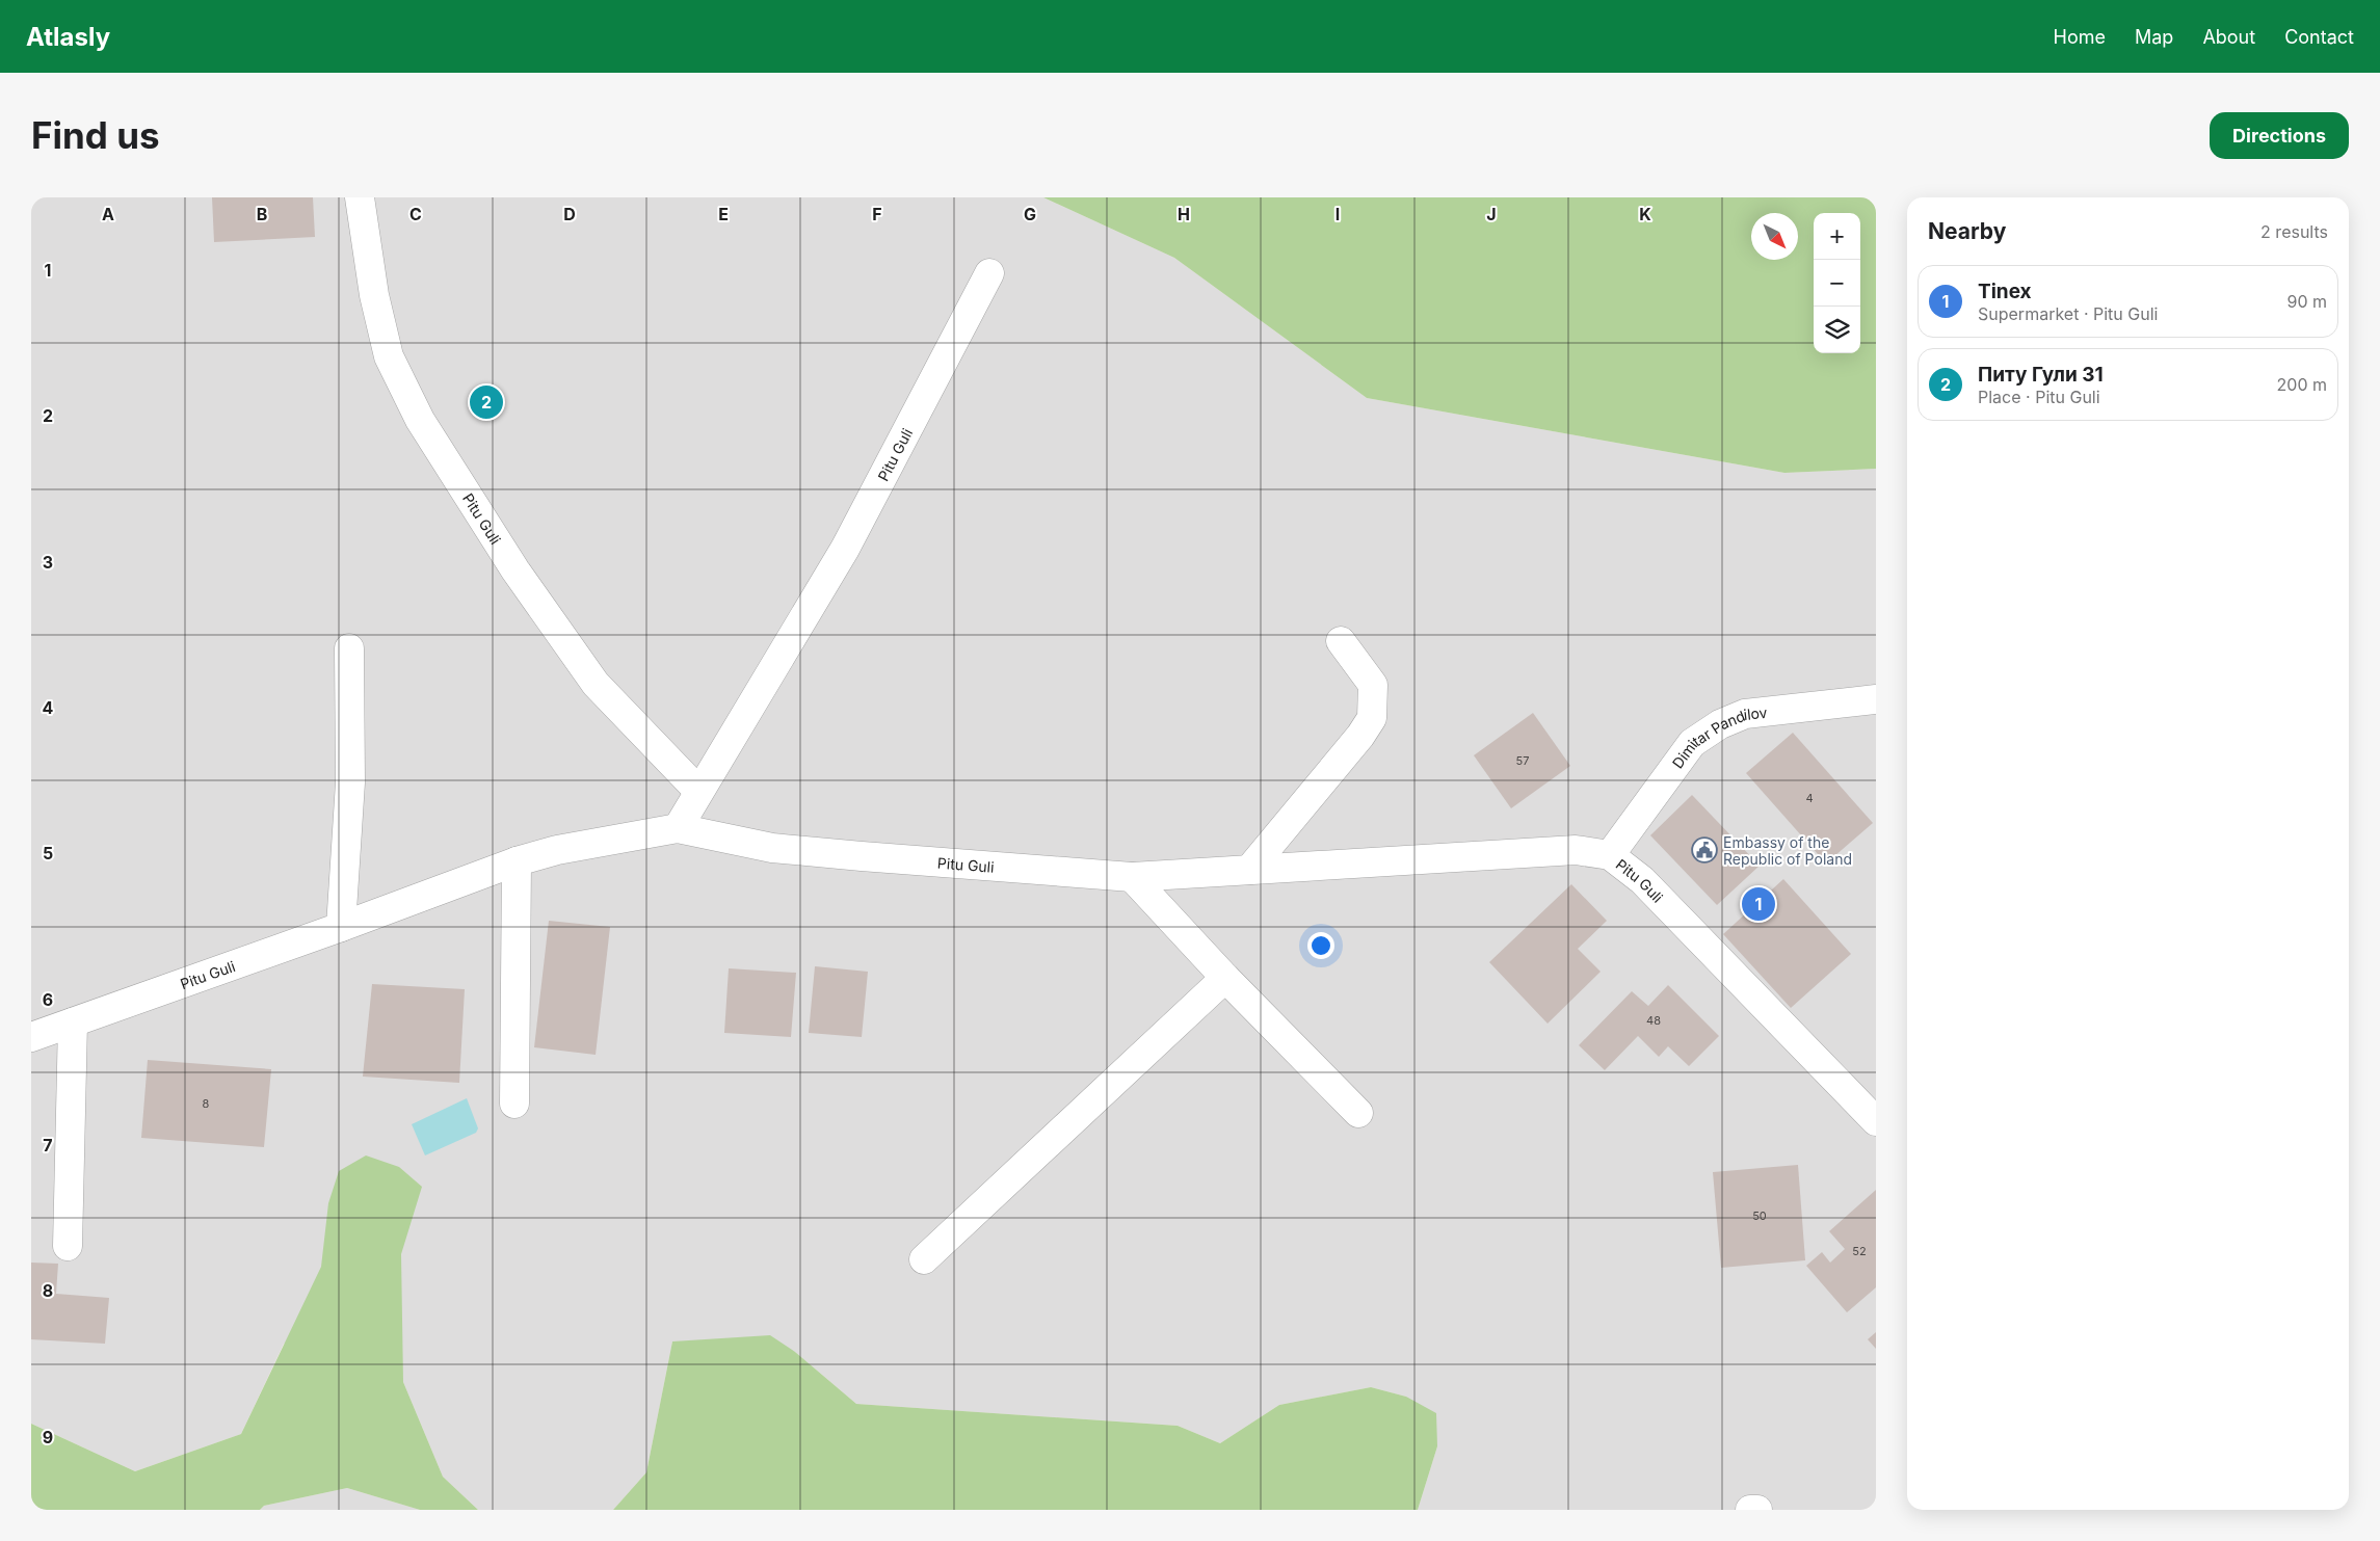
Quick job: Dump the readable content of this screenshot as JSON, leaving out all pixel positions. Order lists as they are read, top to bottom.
{
  "streets": {
    "street": ["Pitu Guli", "Dimitar Pandilov"]
  },
  "crossings": [
    ["Pitu Guli", "Dimitar Pandilov"]
  ],
  "places": {
    "public building": ["Embassy of the Republic of Poland"]
  },
  "house_numbers": [
    "57",
    "4",
    "48",
    "8",
    "50",
    "52"
  ],
  "north": "bottom right",
  "page": {
    "header": "Atlasly",
    "nav": [
      "Home",
      "Map",
      "About",
      "Contact"
    ],
    "buttons": "Directions",
    "title": "Find us",
    "heading": ["Nearby", "2 results"],
    "map_buttons": ["+", "−"],
    "list": [
      {
        "mark": "1",
        "name": "Tinex",
        "note": "Supermarket · Pitu Guli",
        "value": "90 m"
      },
      {
        "mark": "2",
        "name": "Питу Гули 31",
        "note": "Place · Pitu Guli",
        "value": "200 m"
      }
    ],
    "pins": ["2", "1"]
  },
  "grid": {
    "columns": [
      "A",
      "B",
      "C",
      "D",
      "E",
      "F",
      "G",
      "H",
      "I",
      "J",
      "K"
    ],
    "rows": [
      "1",
      "2",
      "3",
      "4",
      "5",
      "6",
      "7",
      "8",
      "9"
    ]
  }
}
